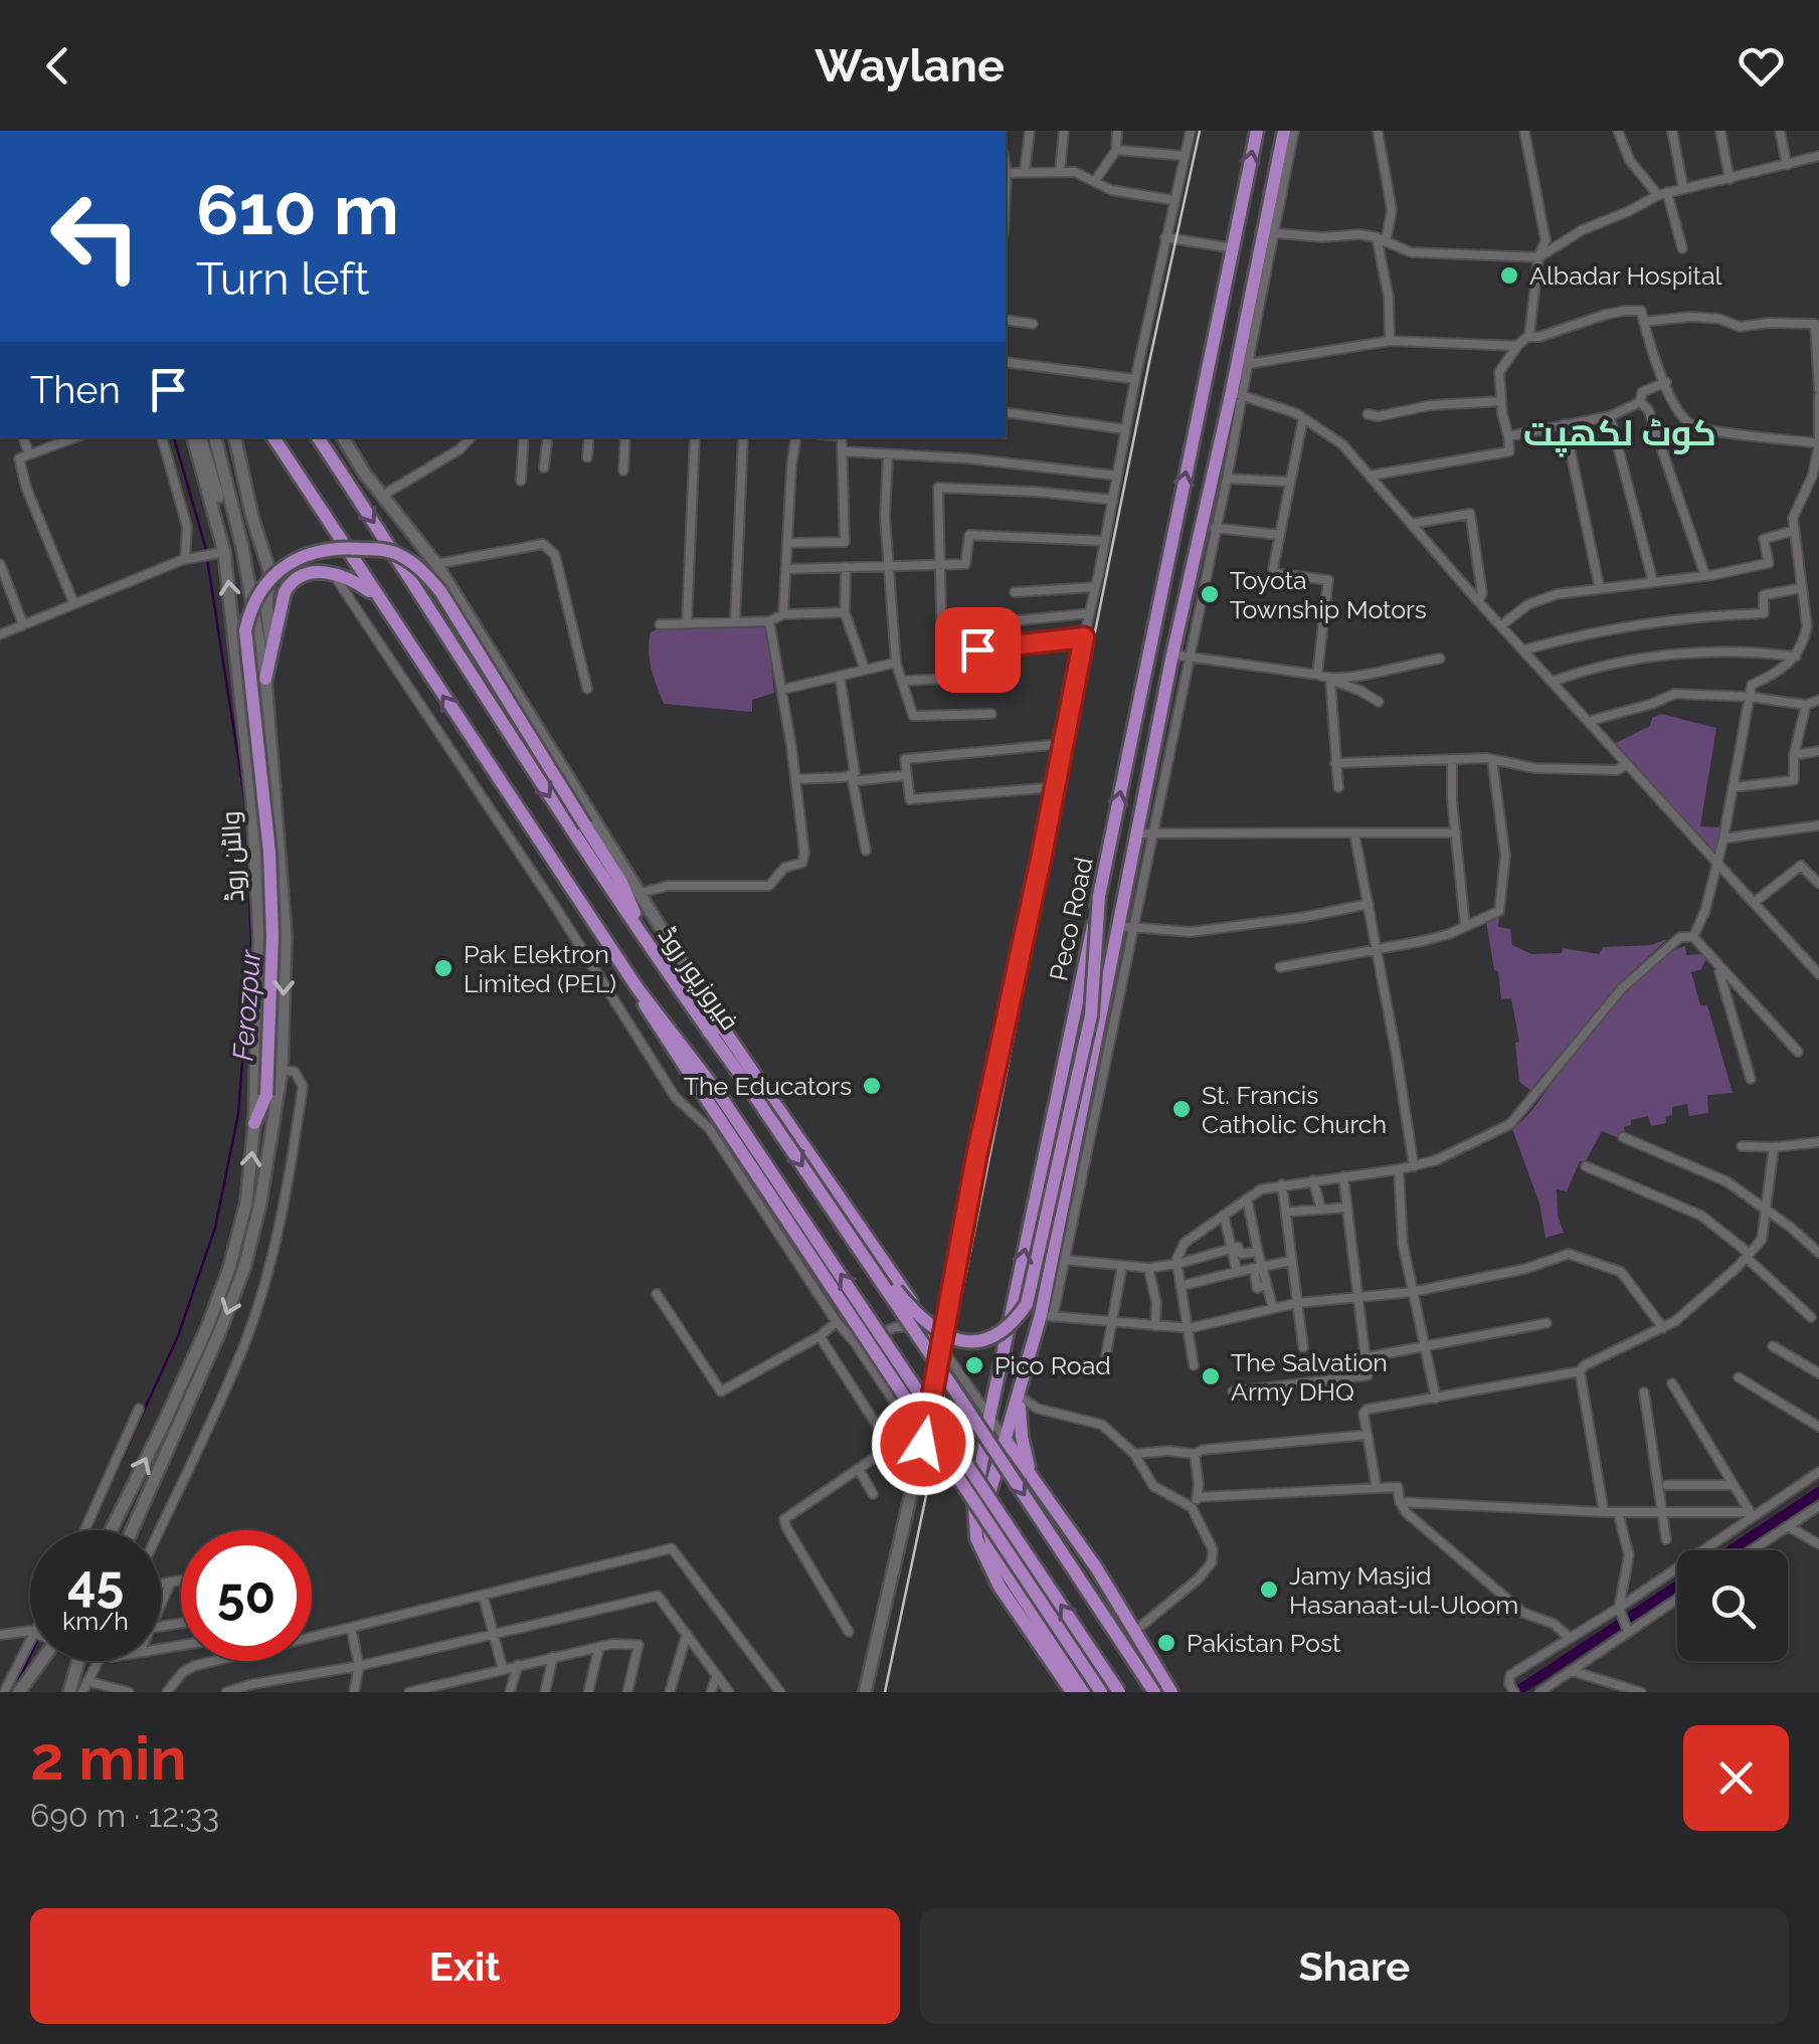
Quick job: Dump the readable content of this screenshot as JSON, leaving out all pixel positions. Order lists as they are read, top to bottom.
{
  "streets": {
    "main road": ["والٹن روڈ", "Peco Road", "فیروزپور روڈ"]
  },
  "districts": ["کوٹ لکھپت"],
  "water": ["Ferozpur"],
  "places": [
    "Albadar Hospital",
    "Toyota Township Motors",
    "Pak Elektron Limited (PEL)",
    "The Educators",
    "St. Francis Catholic Church",
    "Pico Road",
    "The Salvation Army DHQ",
    "Jamy Masjid Hasanaat-ul-Uloom",
    "Pakistan Post"
  ],
  "page": {
    "header": "Waylane",
    "turn": ["610 m", "Turn left"],
    "then": "Then",
    "speed": "45 km/h",
    "limit": "50",
    "heading": ["2 min", "690 m · 12:33"],
    "buttons": ["Exit", "Share"]
  }
}
